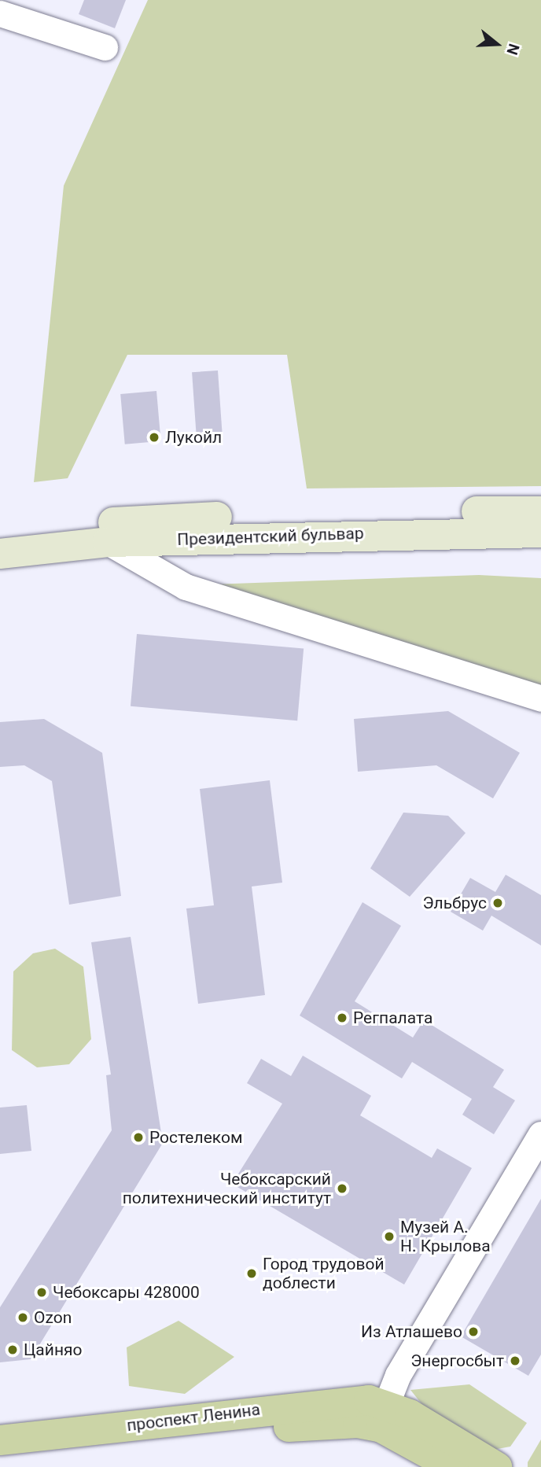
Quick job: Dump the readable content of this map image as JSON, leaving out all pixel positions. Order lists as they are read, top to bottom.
{
  "streets": {
    "main road": ["Президентский бульвар", "проспект Ленина"]
  },
  "places": [
    "Лукойл",
    "Эльбрус",
    "Регпалата",
    "Ростелеком",
    "Чебоксарский политехнический институт",
    "Музей А. Н. Крылова",
    "Город трудовой доблести",
    "Чебоксары 428000",
    "Ozon",
    "Из Атлашево",
    "Цайняо",
    "Энергосбыт"
  ],
  "north": "right"
}
